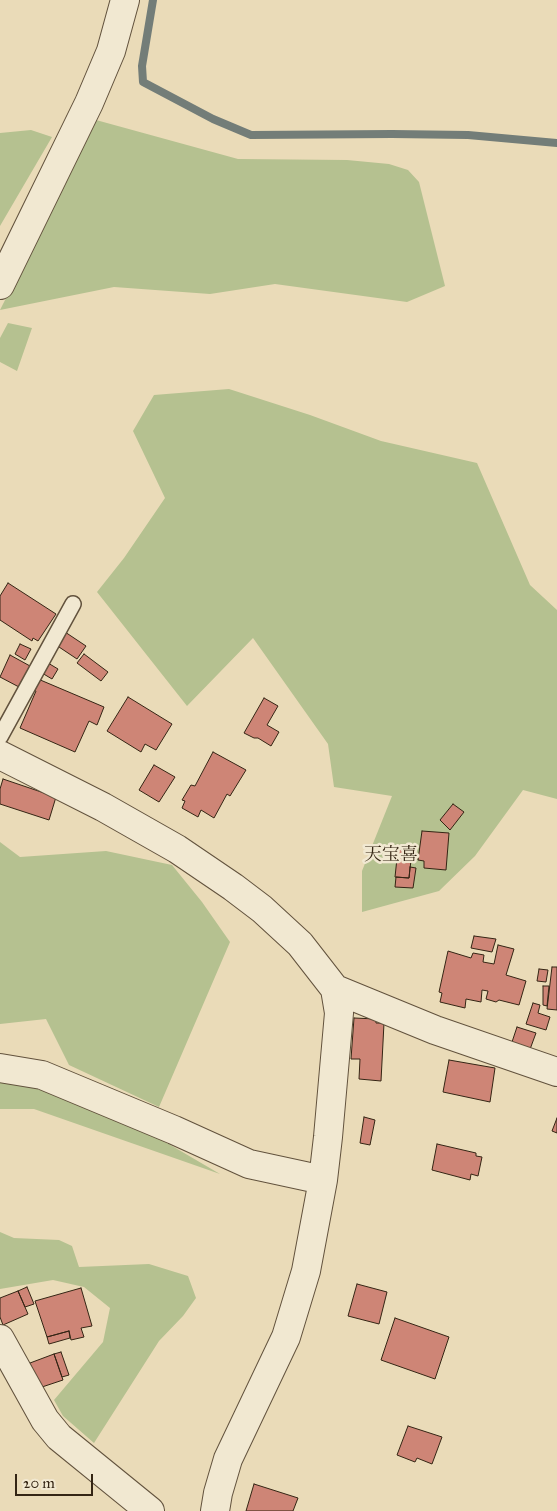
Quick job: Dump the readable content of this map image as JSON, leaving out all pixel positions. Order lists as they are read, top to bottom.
{
  "districts": ["天宝喜"],
  "scale_bar": "20 m"
}
